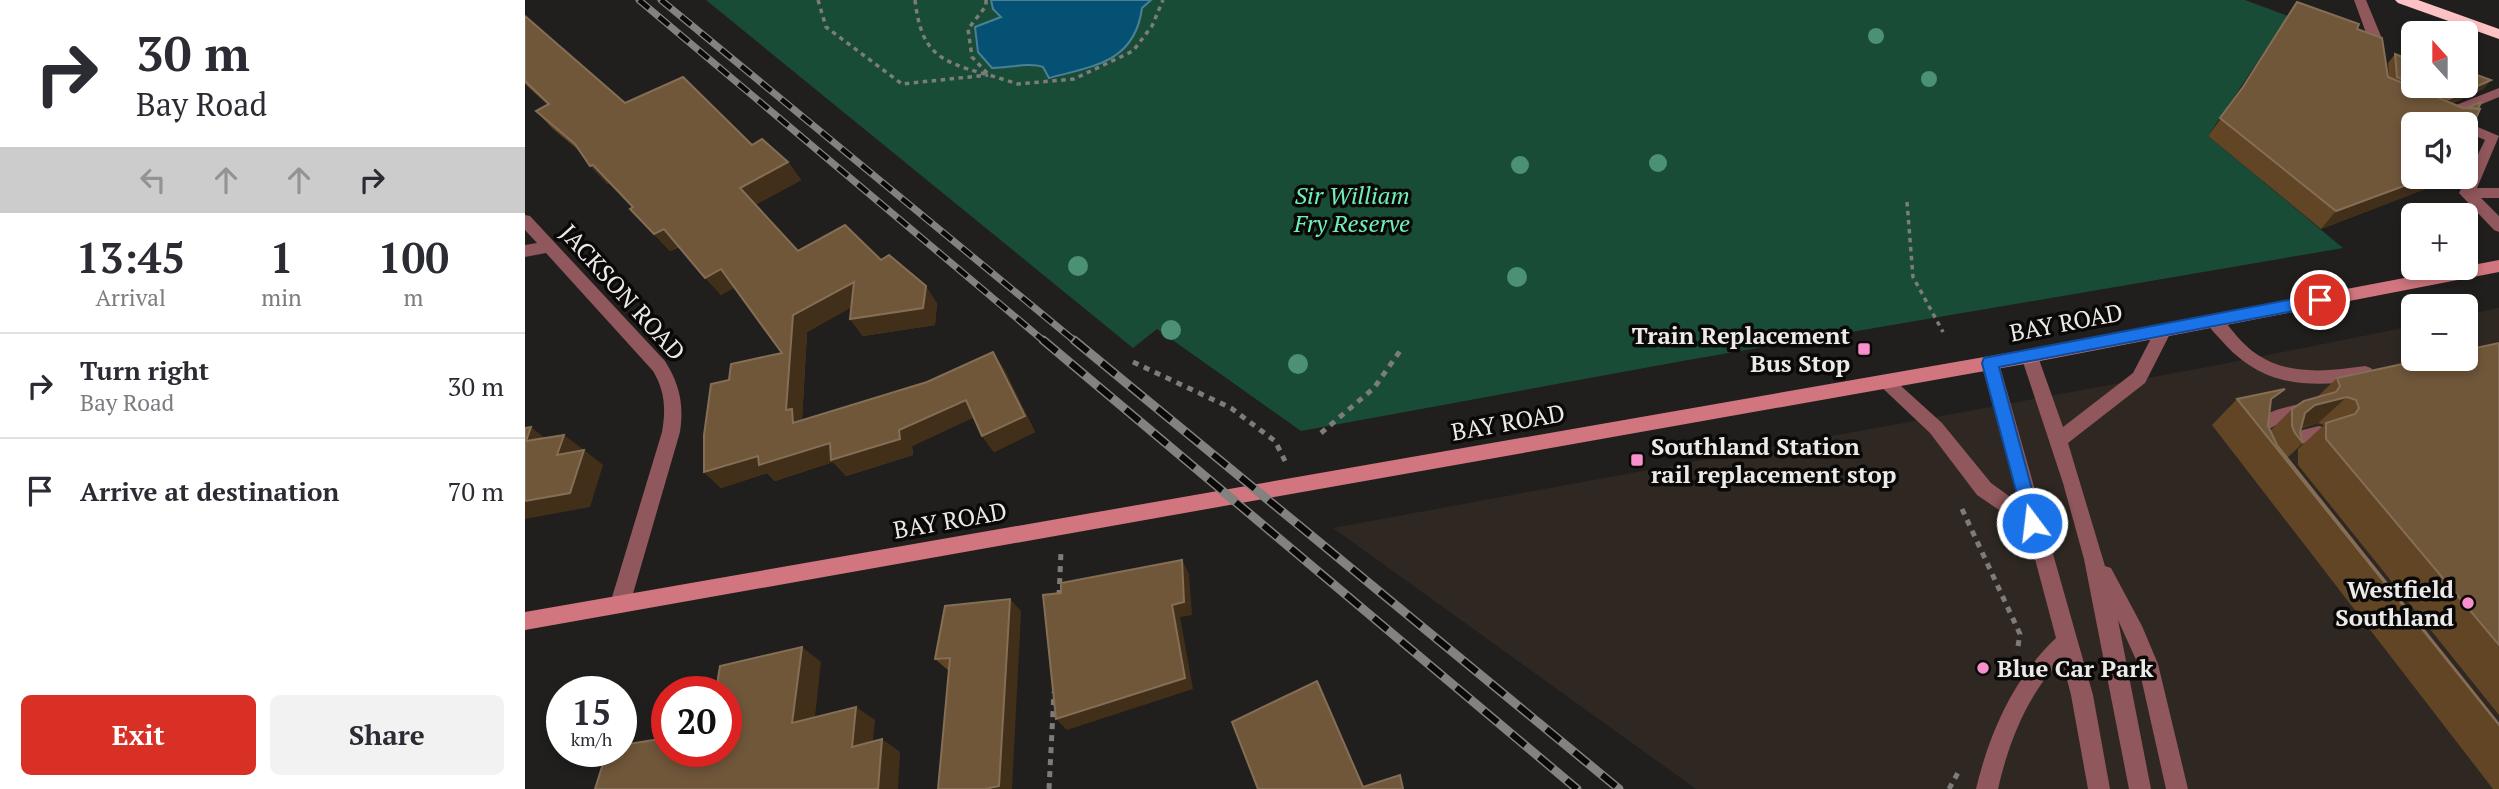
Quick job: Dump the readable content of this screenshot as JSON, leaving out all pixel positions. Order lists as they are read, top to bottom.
{
  "streets": {
    "main road": ["BAY ROAD"],
    "street": ["JACKSON ROAD"]
  },
  "crossings": [
    ["JACKSON ROAD", "BAY ROAD"]
  ],
  "parks": ["Sir William Fry Reserve"],
  "places": {
    "transit": ["Train Replacement Bus Stop", "Southland Station rail replacement stop"],
    "other": ["Westfield Southland", "Blue Car Park"]
  },
  "north": "top",
  "page": {
    "turn": ["30 m", "Bay Road"],
    "map_buttons": ["+", "−"],
    "eta": [
      "13:45",
      "Arrival",
      "1",
      "min",
      "100",
      "m"
    ],
    "list": [
      {
        "name": "Turn right",
        "note": "Bay Road",
        "value": "30 m"
      },
      {
        "name": "Arrive at destination",
        "value": "70 m"
      }
    ],
    "speed": "15 km/h",
    "limit": "20",
    "buttons": ["Exit", "Share"]
  }
}
